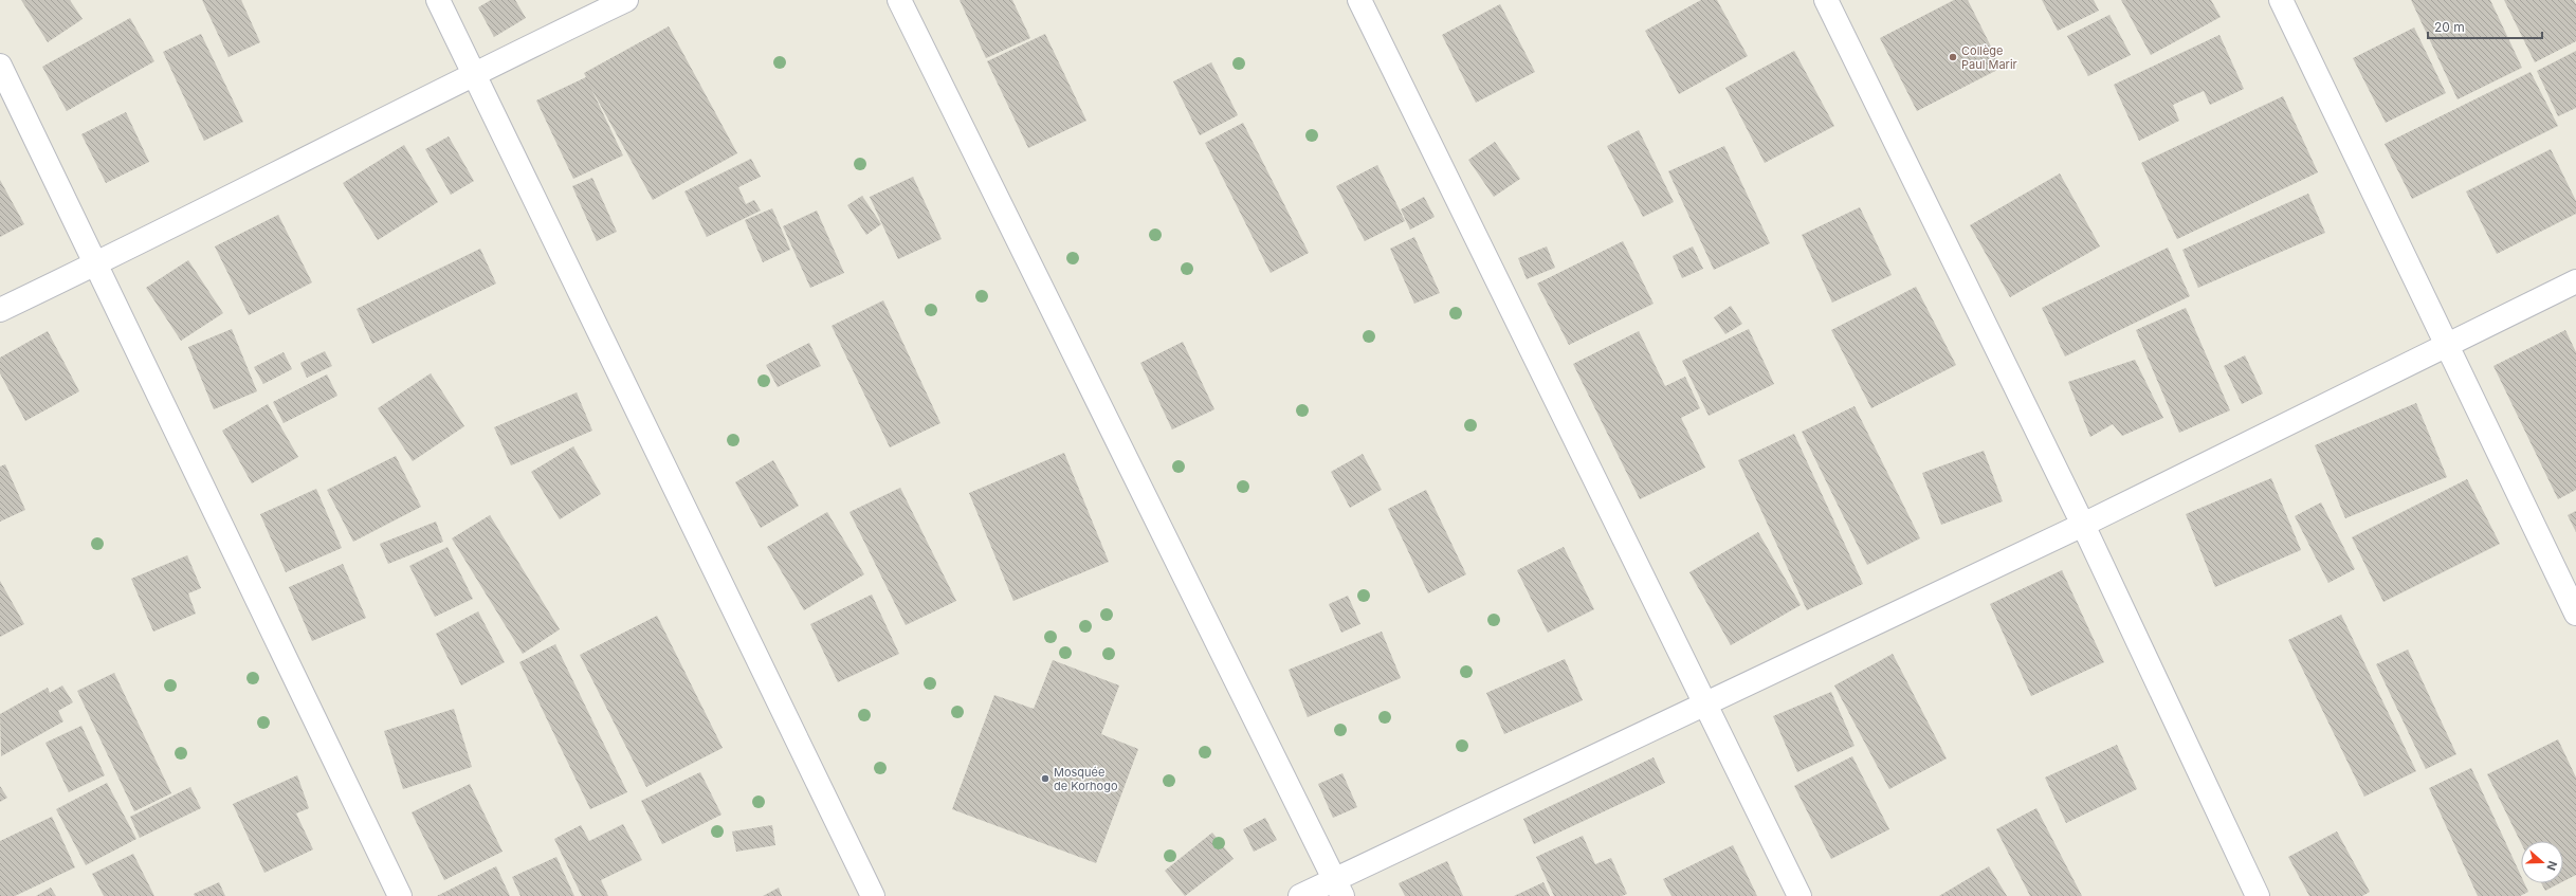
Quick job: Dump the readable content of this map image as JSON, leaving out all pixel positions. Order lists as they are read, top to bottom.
{
  "places": ["Collège Paul Marir", "Mosquée de Korhogo"],
  "scale_bar": "20 m",
  "north": "right"
}
